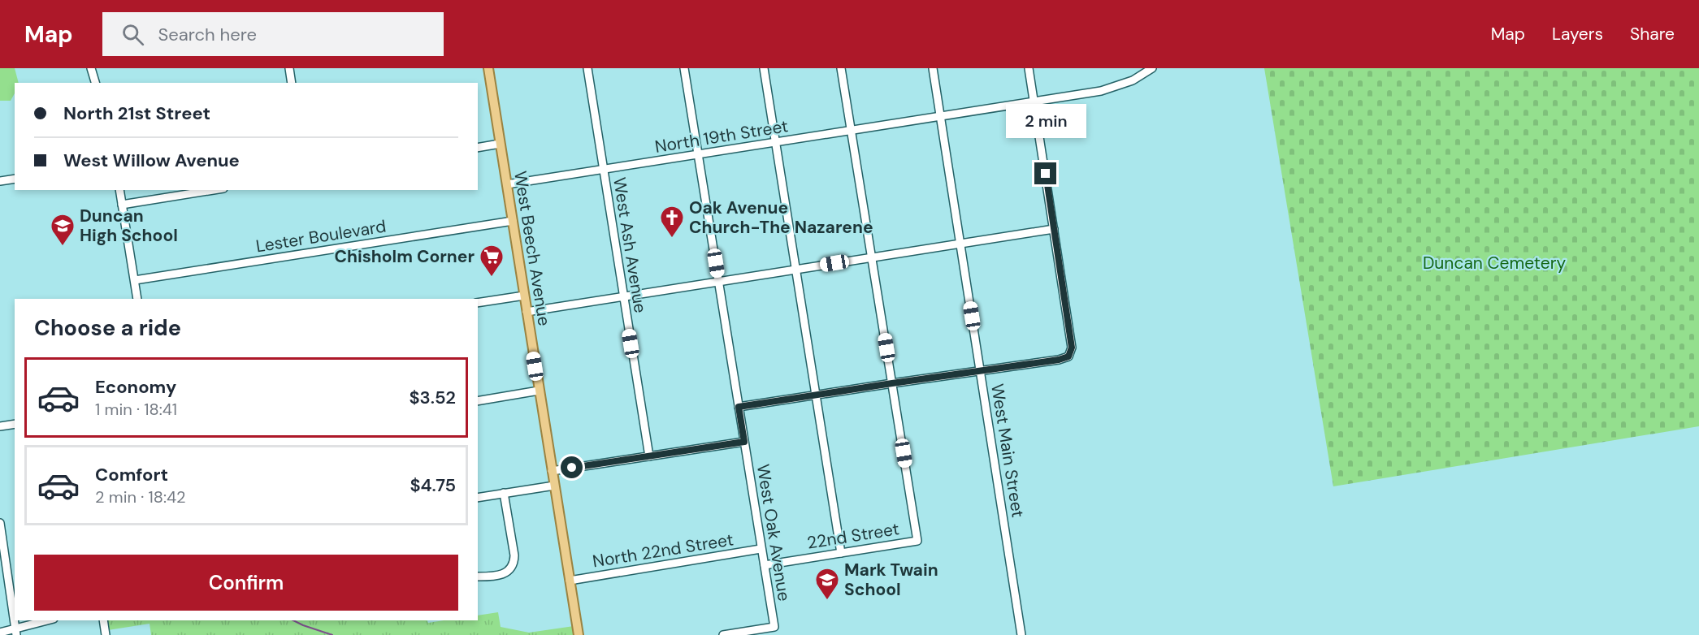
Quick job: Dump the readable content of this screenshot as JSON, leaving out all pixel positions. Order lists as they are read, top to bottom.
{
  "streets": {
    "main road": ["West Beech Avenue"],
    "street": [
      "North 19th Street",
      "Lester Boulevard",
      "West Ash Avenue",
      "West Main Street",
      "West Oak Avenue",
      "22nd Street",
      "North 22nd Street"
    ]
  },
  "crossings": [
    ["North 19th Street", "West Ash Avenue"],
    ["North 19th Street", "West Beech Avenue"],
    ["North 19th Street", "West Main Street"],
    ["North 19th Street", "West Oak Avenue"],
    ["Lester Boulevard", "West Beech Avenue"],
    ["West Beech Avenue", "North 22nd Street"],
    ["West Oak Avenue", "22nd Street"],
    ["West Oak Avenue", "North 22nd Street"]
  ],
  "parks": ["Duncan Cemetery"],
  "places": {
    "church": ["Oak Avenue Church-The Nazarene"],
    "school or university": ["Duncan High School", "Mark Twain School"],
    "supermarket": ["Chisholm Corner"]
  },
  "page": {
    "header": "Map",
    "search": "Search here",
    "nav": ["Map", "Layers", "Share"],
    "banner": ["North 21st Street", "West Willow Avenue"],
    "bubble": "2 min",
    "heading": "Choose a ride",
    "list": [
      {
        "name": "Economy",
        "note": "1 min · 18:41",
        "value": "$3.52"
      },
      {
        "name": "Comfort",
        "note": "2 min · 18:42",
        "value": "$4.75"
      }
    ],
    "buttons": "Confirm"
  }
}
